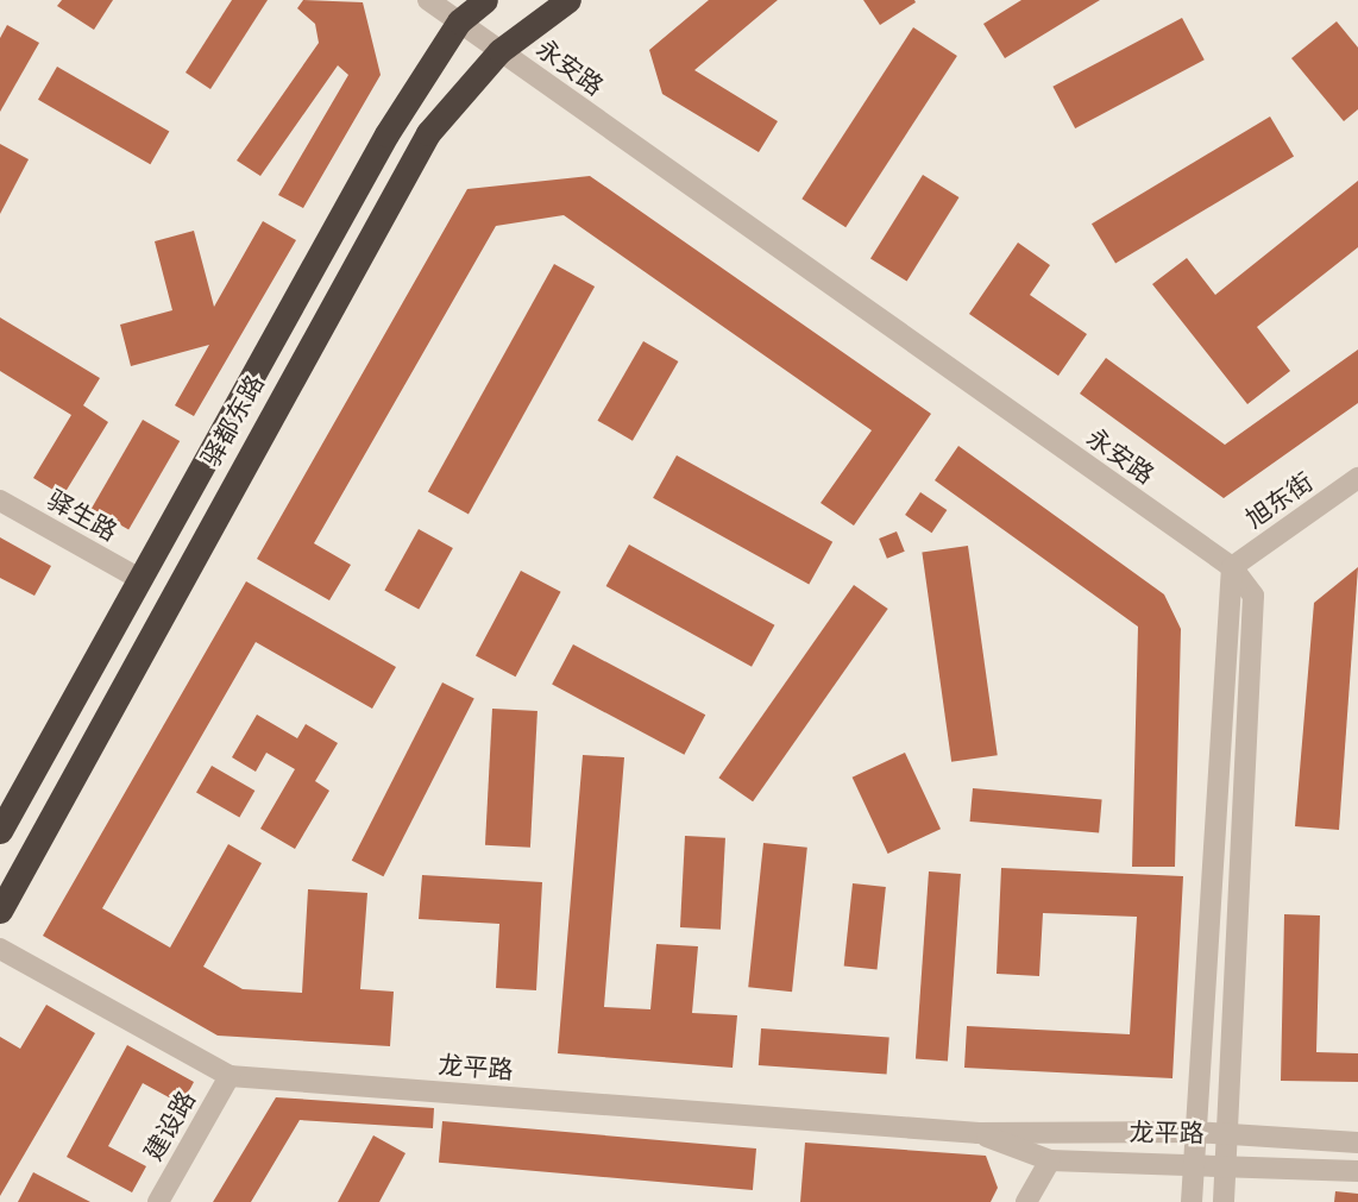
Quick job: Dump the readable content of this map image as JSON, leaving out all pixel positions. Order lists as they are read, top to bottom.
{
  "streets": {
    "highway": ["驿都东路"],
    "street": [
      "永安路",
      "旭东街",
      "驿生路",
      "龙平路",
      "建设路"
    ]
  },
  "crossings": [
    ["永安路", "驿都东路"],
    ["永安路", "旭东街"],
    ["驿都东路", "驿生路"],
    ["龙平路", "建设路"]
  ]
}
